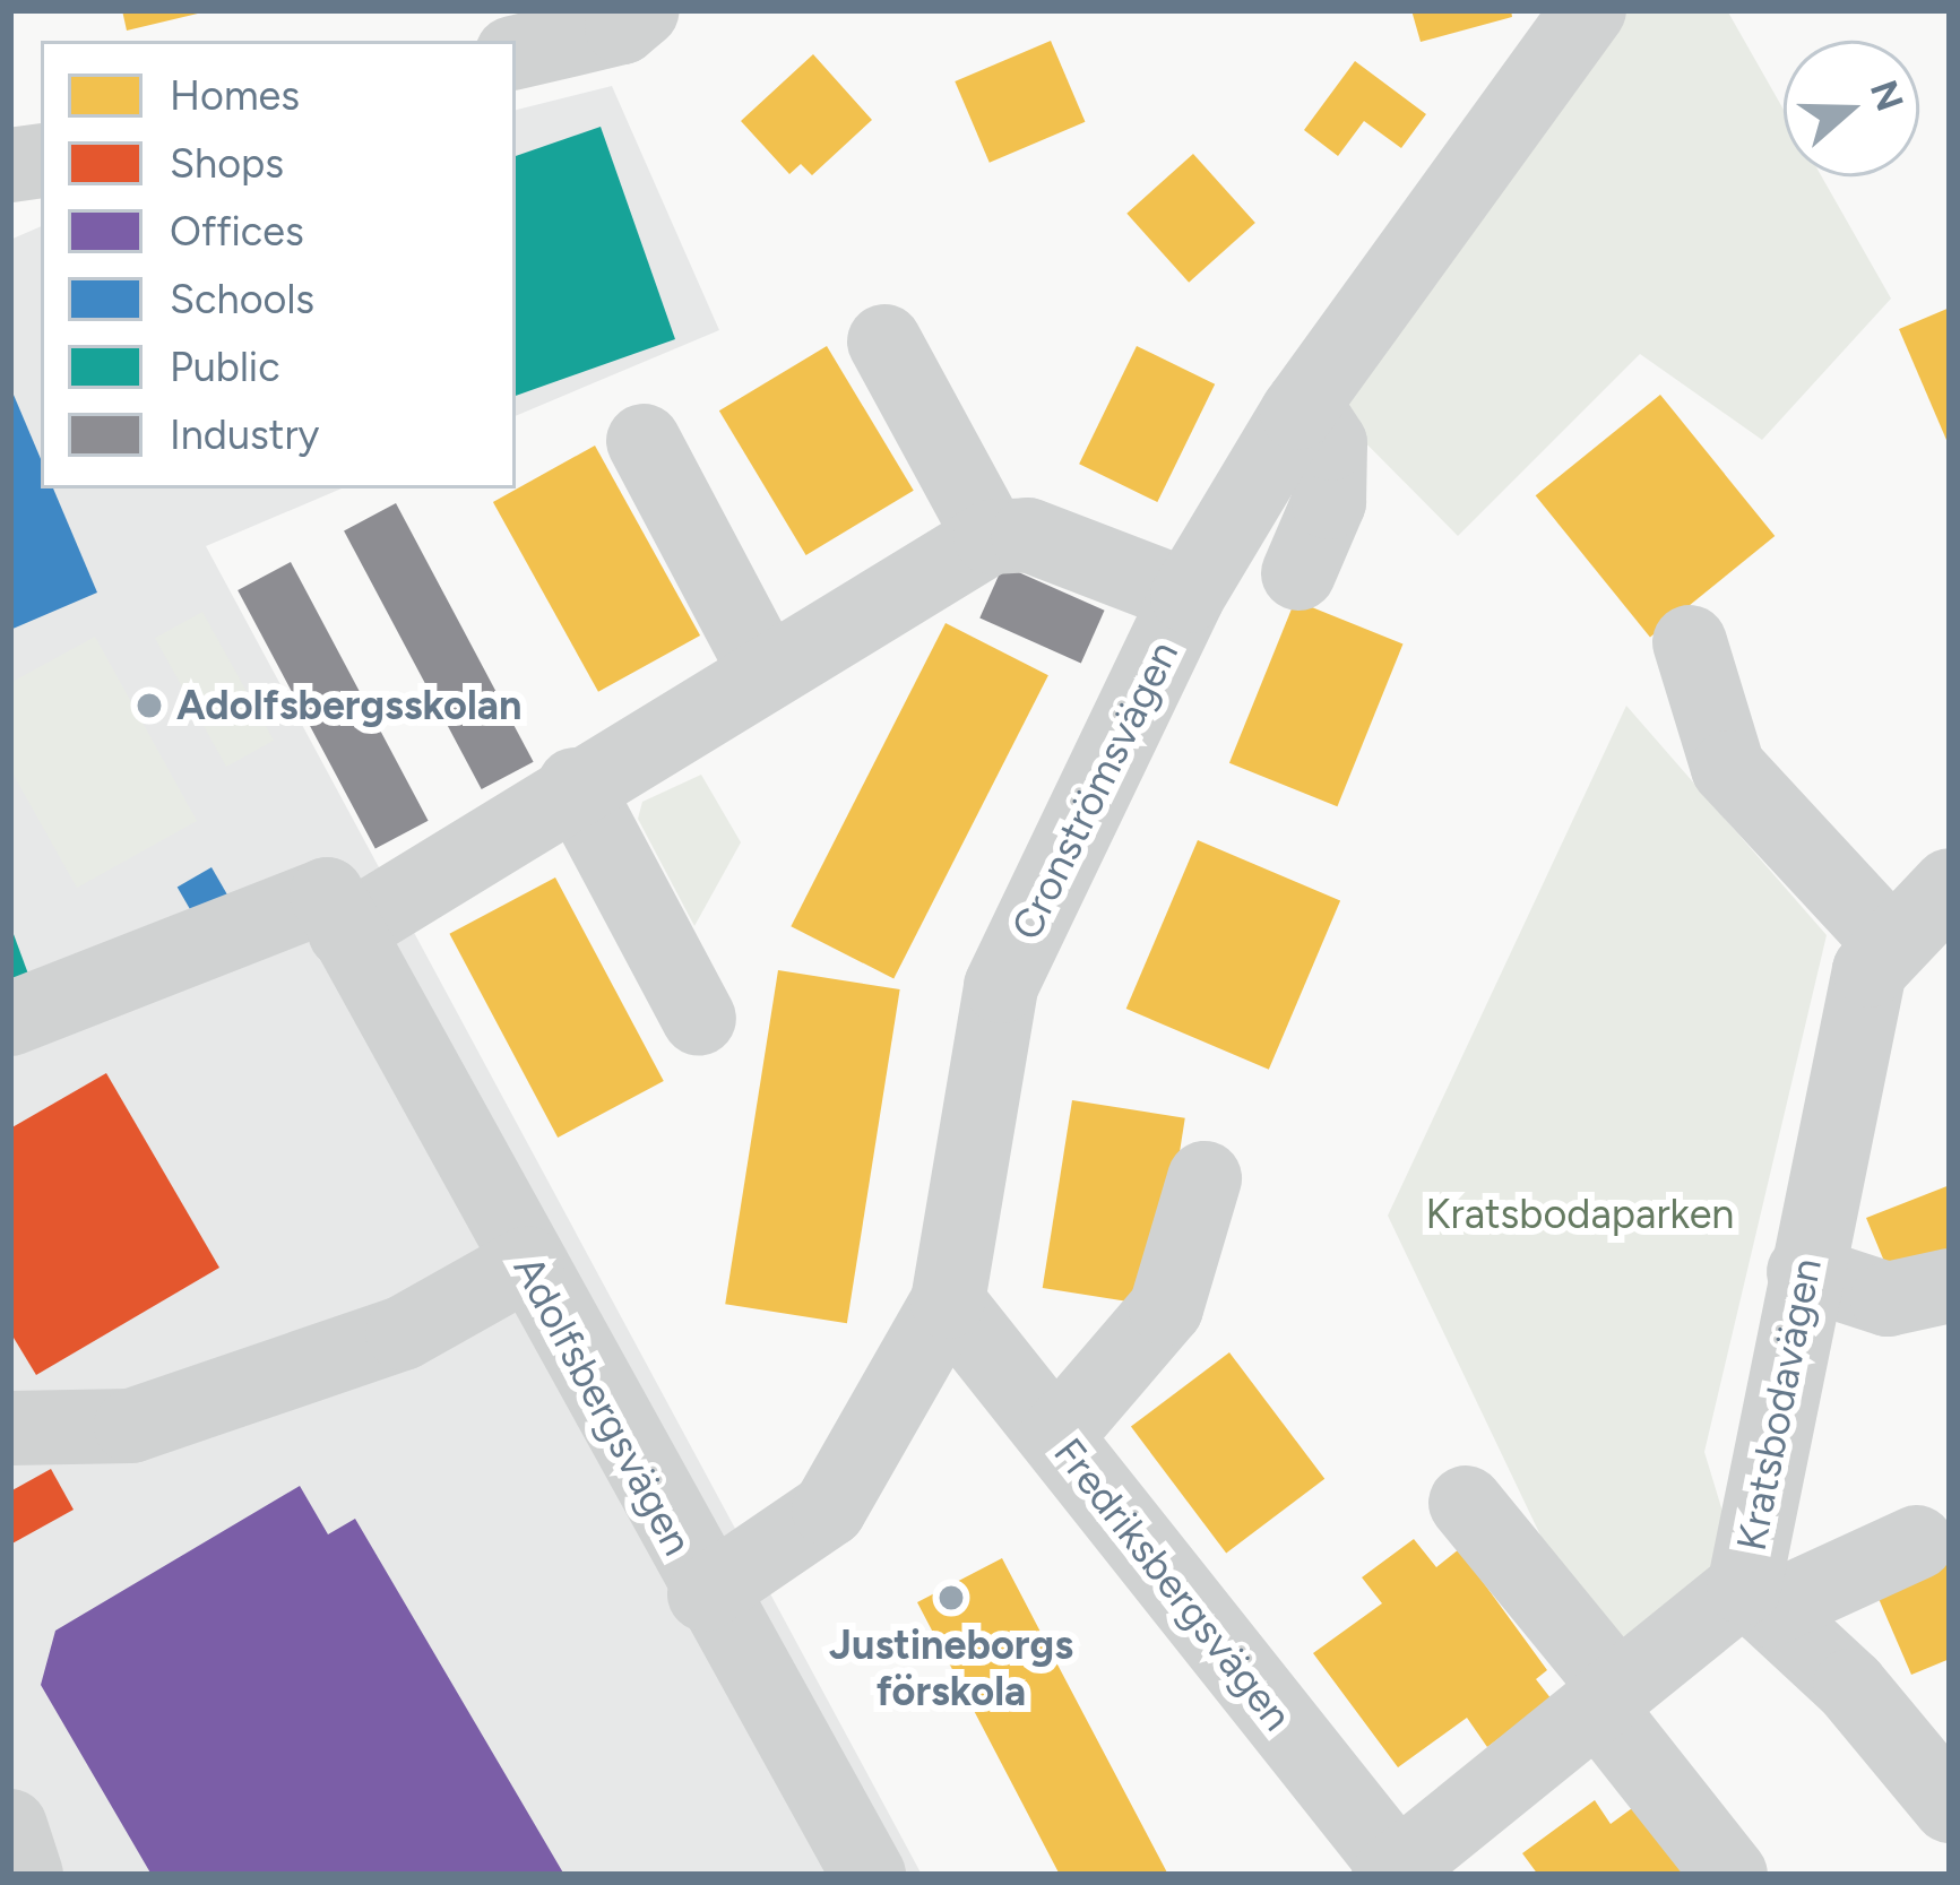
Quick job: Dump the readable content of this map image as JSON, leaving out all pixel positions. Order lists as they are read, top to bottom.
{
  "streets": {
    "street": [
      "Cronströmsvägen",
      "Kratsbodavägen",
      "Adolfsbergsvägen",
      "Fredriksbergsvägen"
    ]
  },
  "crossings": [
    ["Cronströmsvägen", "Adolfsbergsvägen"],
    ["Cronströmsvägen", "Fredriksbergsvägen"],
    ["Kratsbodavägen", "Fredriksbergsvägen"]
  ],
  "parks": ["Kratsbodaparken"],
  "places": ["Adolfsbergsskolan", "Justineborgs förskola"],
  "legend": [
    "Homes",
    "Shops",
    "Offices",
    "Schools",
    "Public",
    "Industry"
  ],
  "north": "right"
}
